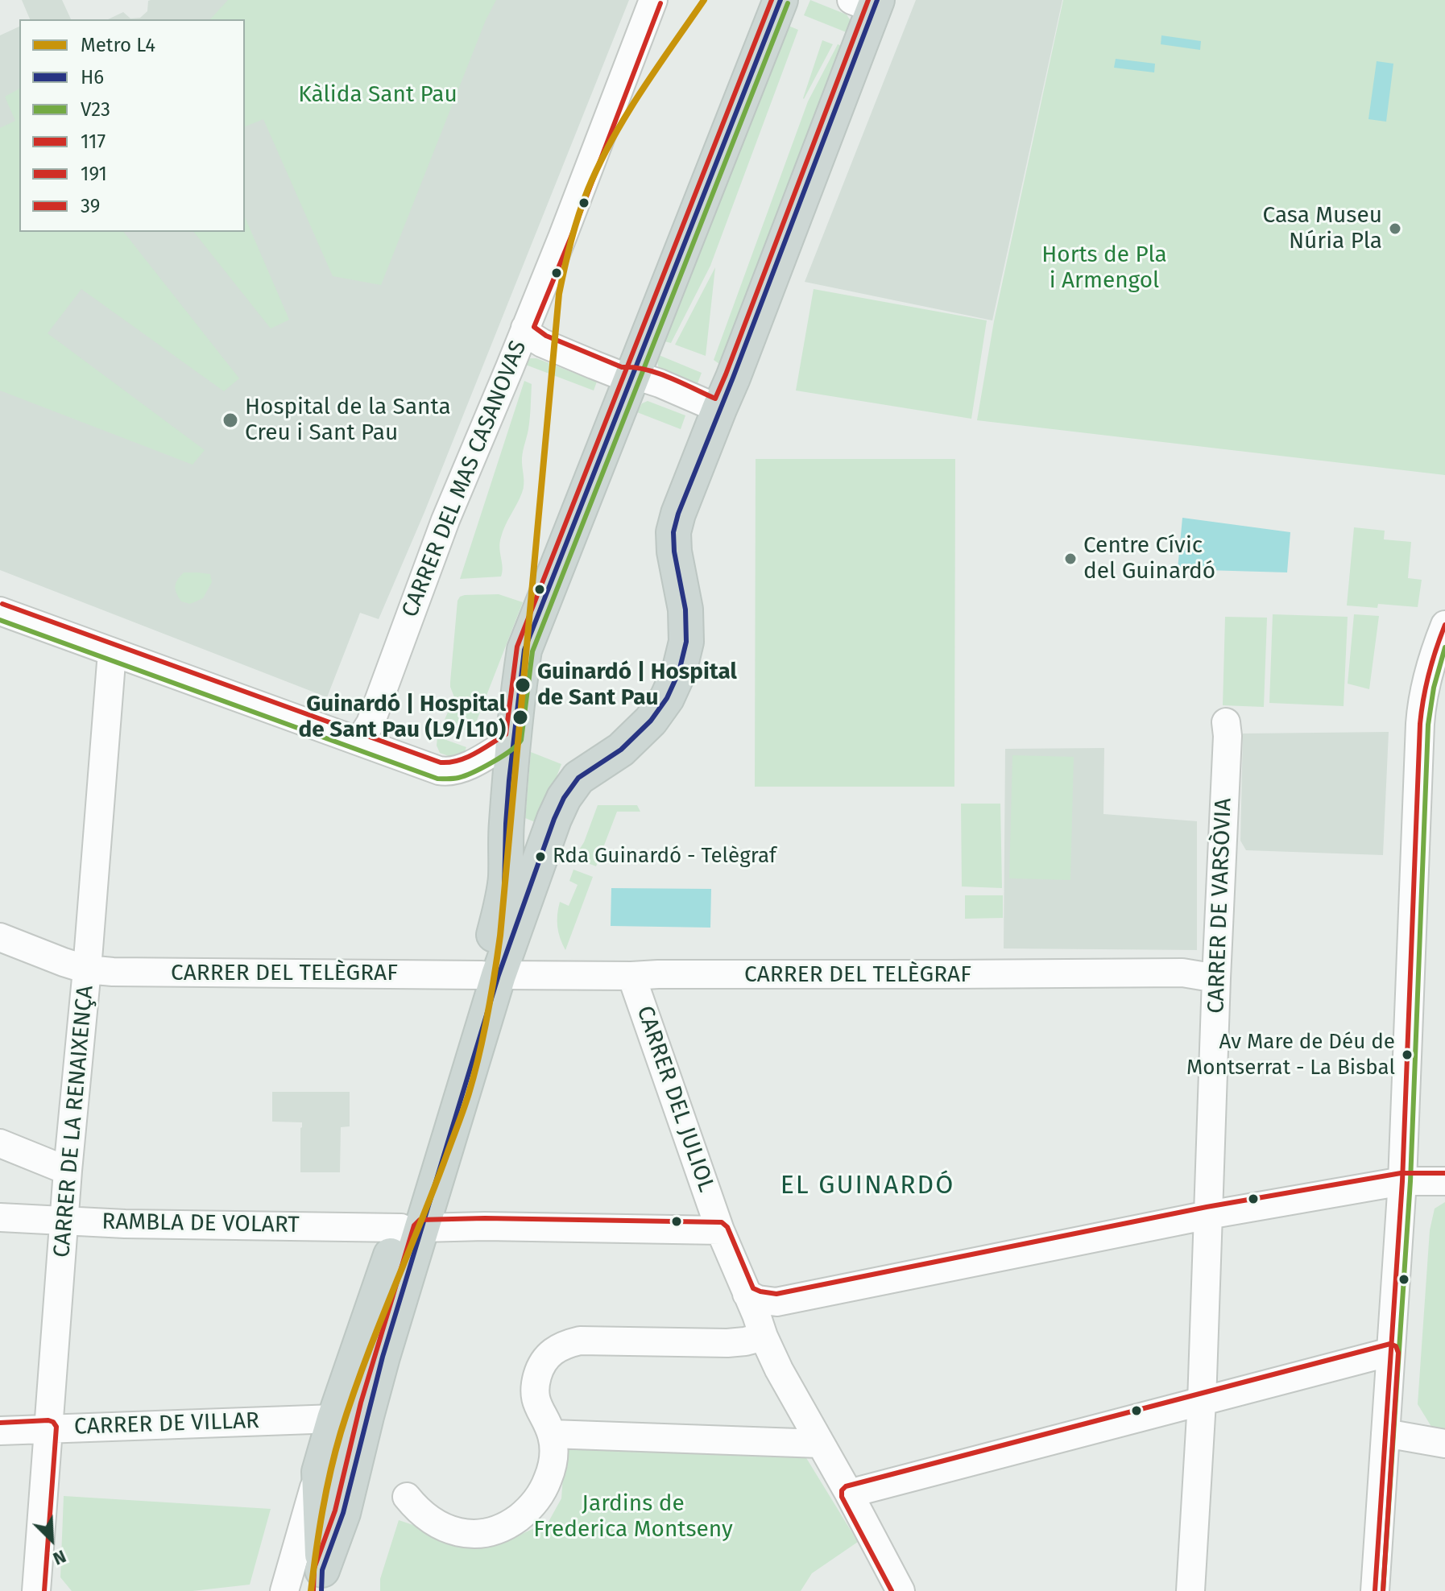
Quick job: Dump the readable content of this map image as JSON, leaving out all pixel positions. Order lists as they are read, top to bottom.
{
  "streets": {
    "street": [
      "CARRER DEL MAS CASANOVAS",
      "CARRER DE VARSÒVIA",
      "CARRER DEL TELÈGRAF",
      "CARRER DEL JULIOL",
      "CARRER DE LA RENAIXENÇA",
      "RAMBLA DE VOLART",
      "CARRER DE VILLAR"
    ]
  },
  "crossings": [
    ["CARRER DE VARSÒVIA", "CARRER DEL TELÈGRAF"],
    ["CARRER DEL TELÈGRAF", "CARRER DEL JULIOL"],
    ["CARRER DEL TELÈGRAF", "CARRER DE LA RENAIXENÇA"],
    ["CARRER DEL JULIOL", "RAMBLA DE VOLART"],
    ["CARRER DE LA RENAIXENÇA", "RAMBLA DE VOLART"],
    ["CARRER DE LA RENAIXENÇA", "CARRER DE VILLAR"]
  ],
  "districts": ["EL GUINARDÓ"],
  "parks": ["Kàlida Sant Pau", "Horts de Pla i Armengol", "Jardins de Frederica Montseny"],
  "places": [
    "Casa Museu Núria Pla",
    "Hospital de la Santa Creu i Sant Pau",
    "Centre Cívic del Guinardó",
    "Guinardó | Hospital de Sant Pau",
    "Guinardó | Hospital de Sant Pau (L9/L10)",
    "Rda Guinardó - Telègraf",
    "Av Mare de Déu de Montserrat - La Bisbal"
  ],
  "lines": [
    "metro line L4",
    "transit line H6",
    "transit line 191",
    "transit line V23",
    "transit line 39",
    "transit line 117"
  ],
  "legend": [
    "Metro L4",
    "H6",
    "V23",
    "117",
    "191",
    "39"
  ],
  "north": "bottom right"
}
